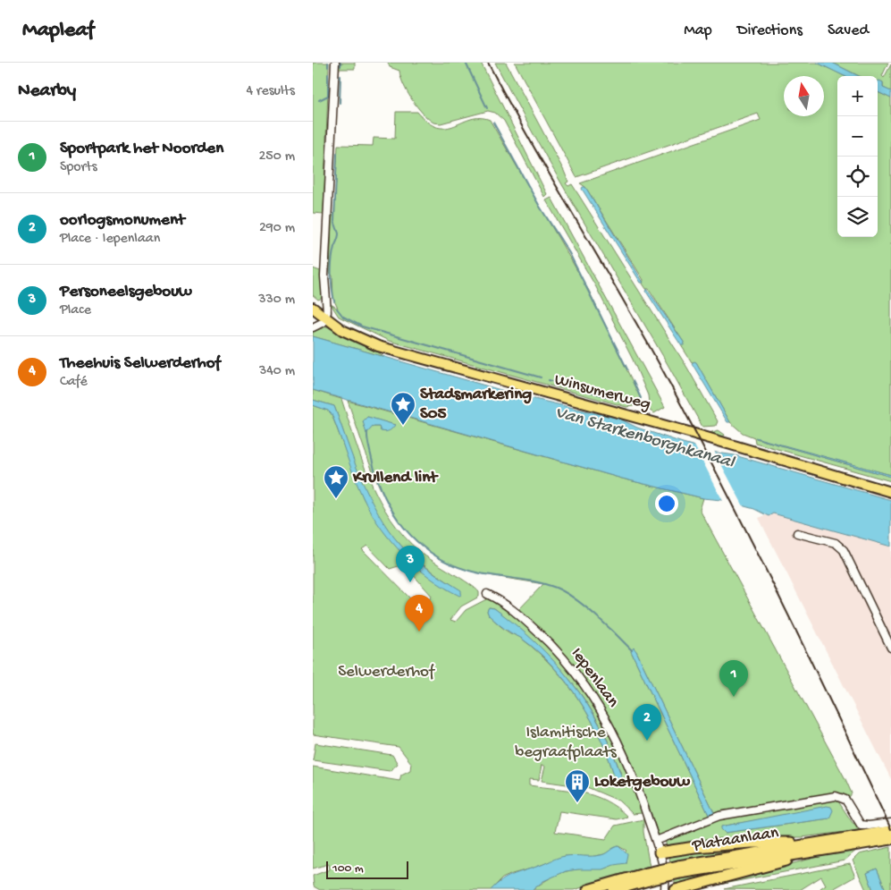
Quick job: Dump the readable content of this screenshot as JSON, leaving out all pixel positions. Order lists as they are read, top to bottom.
{
  "streets": {
    "highway": ["Plataanlaan"],
    "main road": ["Winsumerweg"],
    "street": ["Iepenlaan"]
  },
  "crossings": [
    ["Iepenlaan", "Plataanlaan"]
  ],
  "water": ["Van Starkenborghkanaal"],
  "parks": ["Selwerderhof", "Islamitische begraafplaats"],
  "places": {
    "place": ["Stadsmarkering S05", "Krullend lint"],
    "building": ["Loketgebouw"]
  },
  "scale_bar": "100 m",
  "north": "top",
  "page": {
    "header": "Mapleaf",
    "nav": ["Map", "Directions", "Saved"],
    "heading": ["Nearby", "4 results"],
    "map_buttons": ["+", "−"],
    "list": [
      {
        "mark": "1",
        "name": "Sportpark het Noorden",
        "note": "Sports",
        "value": "250 m"
      },
      {
        "mark": "2",
        "name": "oorlogsmonument",
        "note": "Place · Iepenlaan",
        "value": "290 m"
      },
      {
        "mark": "3",
        "name": "Personeelsgebouw",
        "note": "Place",
        "value": "330 m"
      },
      {
        "mark": "4",
        "name": "Theehuis Selwerderhof",
        "note": "Café",
        "value": "340 m"
      }
    ],
    "pins": [
      "3",
      "4",
      "1",
      "2"
    ],
    "scale": "100 m"
  }
}
